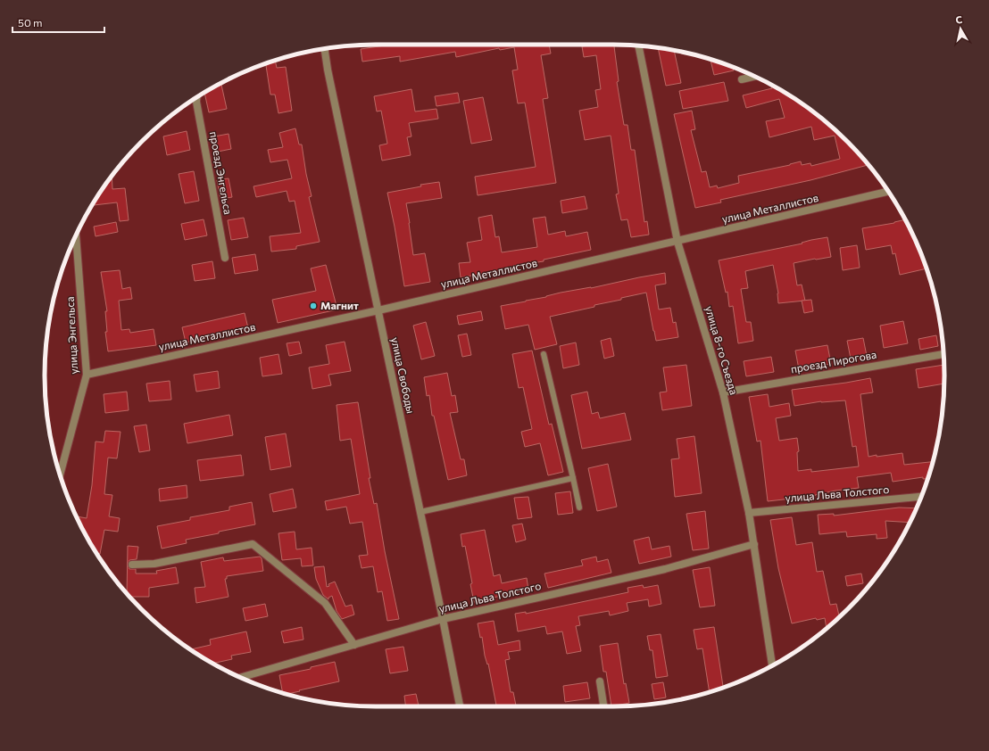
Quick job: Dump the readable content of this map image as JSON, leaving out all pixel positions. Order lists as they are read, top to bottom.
{
  "streets": {
    "street": [
      "проезд Энгельса",
      "улица Металлистов",
      "улица Энгельса",
      "улица 8-го Съезда",
      "проезд Пирогова",
      "улица Свободы",
      "улица Льва Толстого"
    ]
  },
  "crossings": [
    ["улица Металлистов", "улица Энгельса"],
    ["улица Металлистов", "улица 8-го Съезда"],
    ["улица Металлистов", "улица Свободы"],
    ["улица 8-го Съезда", "проезд Пирогова"],
    ["улица 8-го Съезда", "улица Льва Толстого"],
    ["улица Свободы", "улица Льва Толстого"]
  ],
  "places": ["Магнит"],
  "scale_bar": "50 m",
  "north": "top"
}
